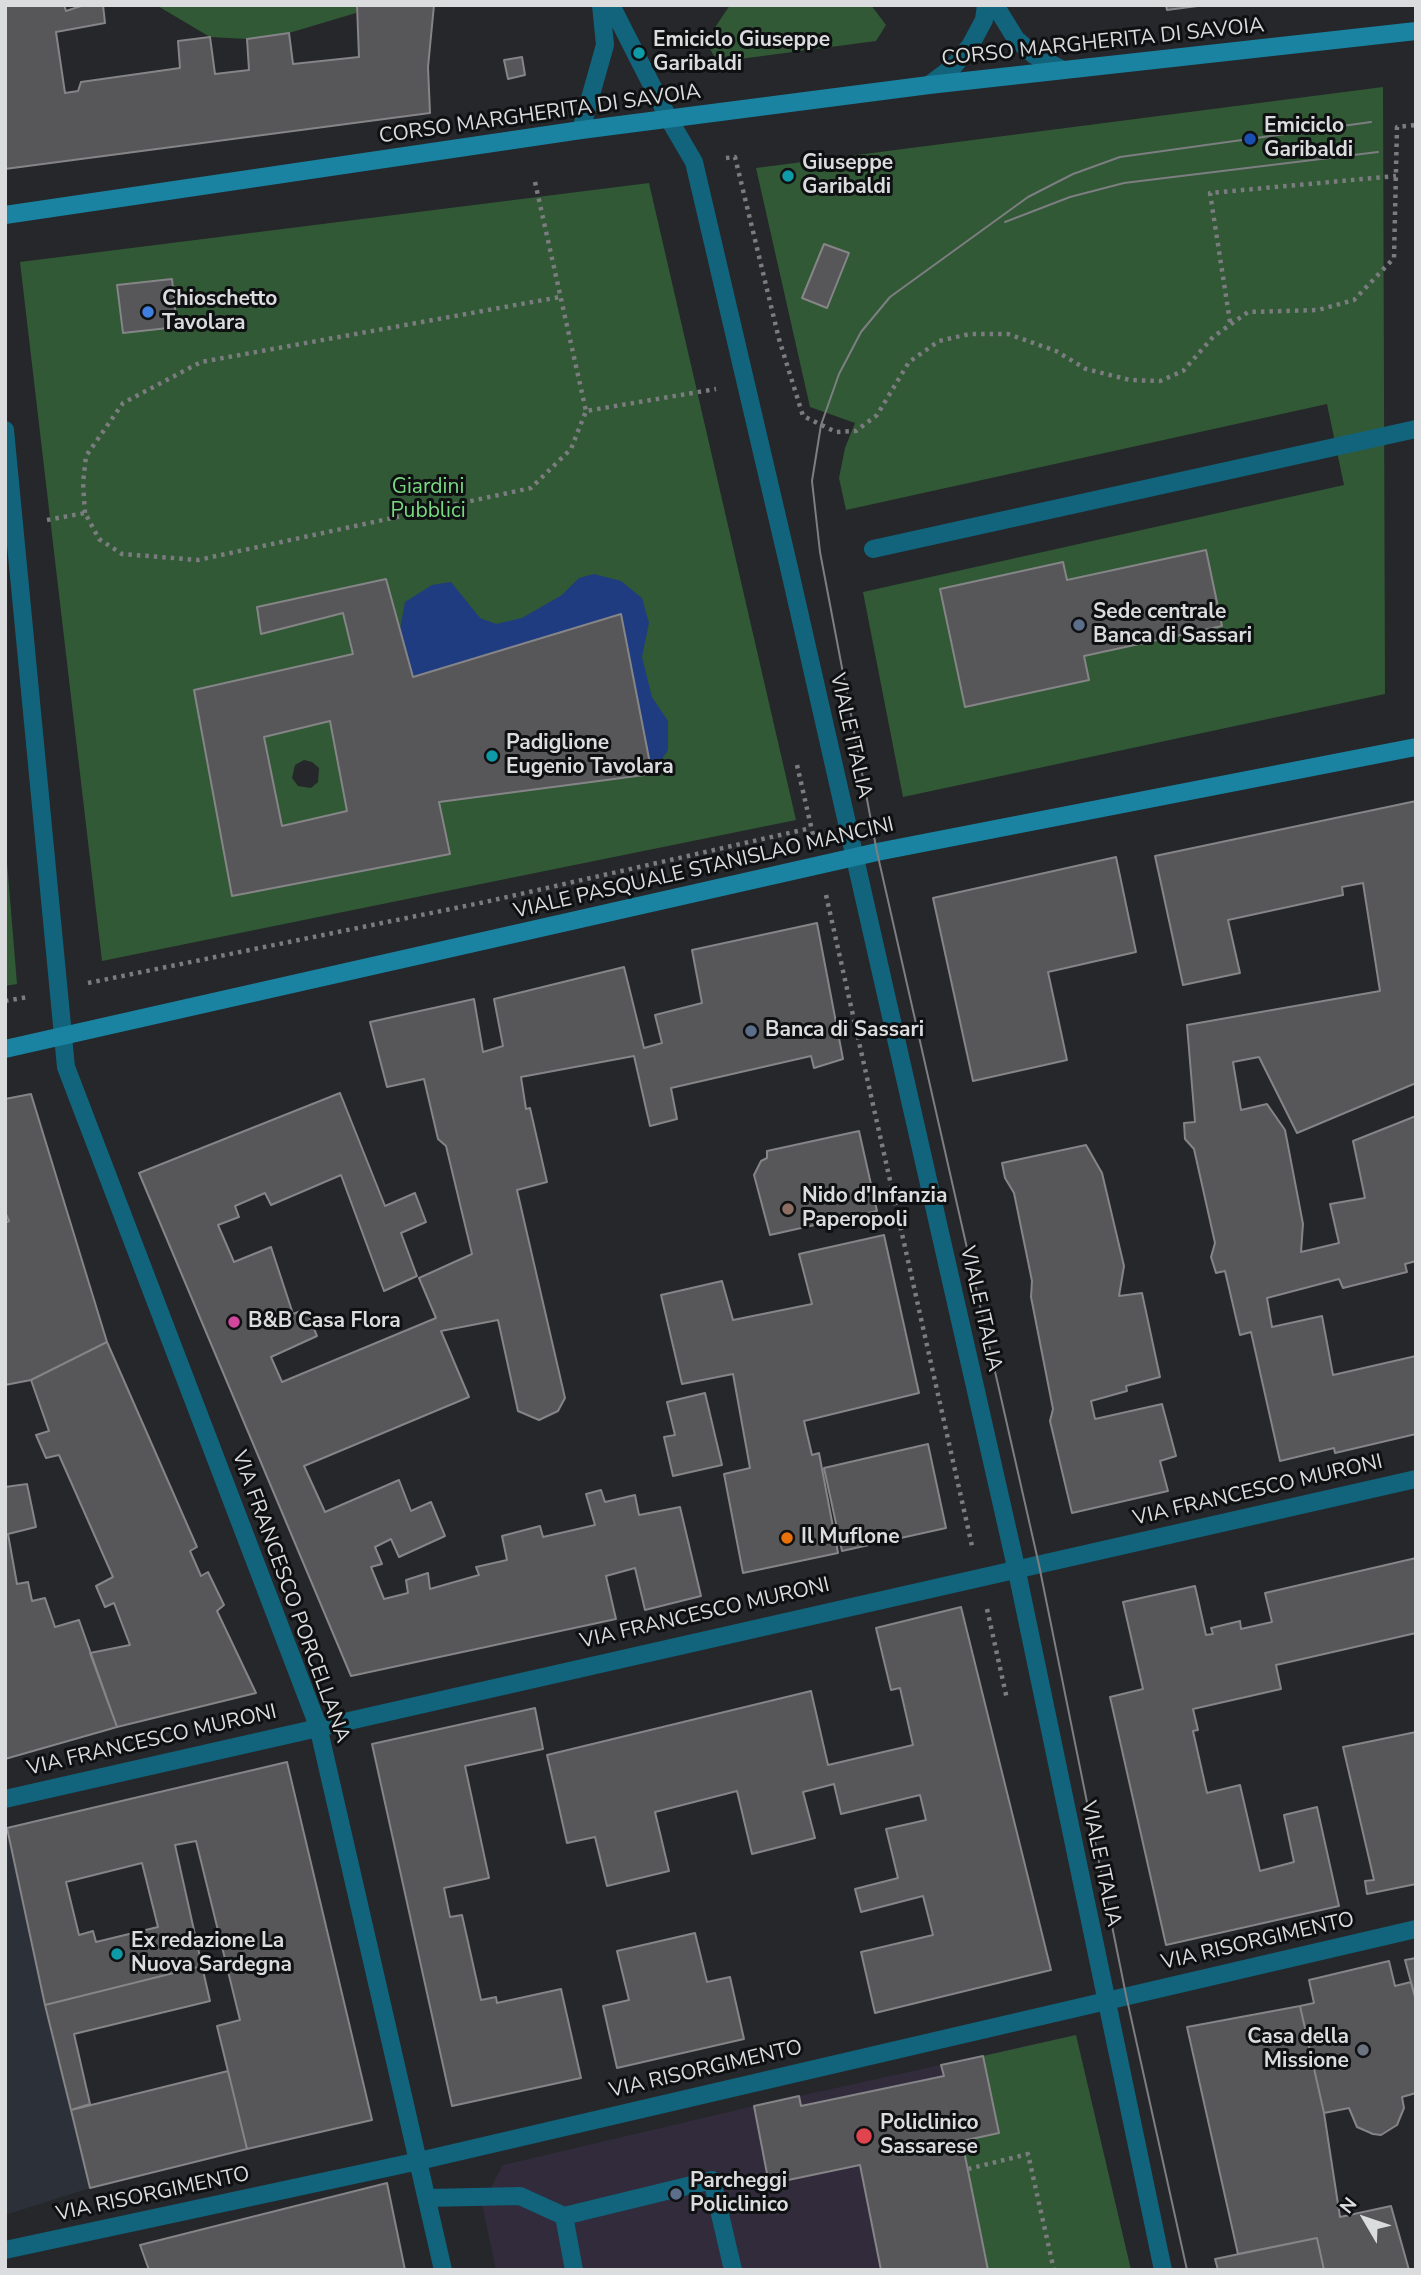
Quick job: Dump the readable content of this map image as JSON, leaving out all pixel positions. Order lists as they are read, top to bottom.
{
  "streets": {
    "main road": ["CORSO MARGHERITA DI SAVOIA", "VIALE PASQUALE STANISLAO MANCINI"],
    "street": [
      "VIALE ITALIA",
      "VIA FRANCESCO MURONI",
      "VIA FRANCESCO PORCELLANA",
      "VIA RISORGIMENTO"
    ]
  },
  "crossings": [
    ["CORSO MARGHERITA DI SAVOIA", "VIALE ITALIA"],
    ["VIALE ITALIA", "VIALE PASQUALE STANISLAO MANCINI"],
    ["VIALE ITALIA", "VIA FRANCESCO MURONI"],
    ["VIALE ITALIA", "VIA RISORGIMENTO"],
    ["VIALE PASQUALE STANISLAO MANCINI", "VIA FRANCESCO PORCELLANA"],
    ["VIA FRANCESCO MURONI", "VIA FRANCESCO PORCELLANA"],
    ["VIA FRANCESCO PORCELLANA", "VIA RISORGIMENTO"]
  ],
  "parks": ["Giardini Pubblici"],
  "places": [
    "Emiciclo Giuseppe Garibaldi",
    "Emiciclo Garibaldi",
    "Giuseppe Garibaldi",
    "Chioschetto Tavolara",
    "Sede centrale Banca di Sassari",
    "Padiglione Eugenio Tavolara",
    "Banca di Sassari",
    "Nido d'Infanzia Paperopoli",
    "B&B Casa Flora",
    "Il Muflone",
    "Ex redazione La Nuova Sardegna",
    "Casa della Missione",
    "Policlinico Sassarese",
    "Parcheggi Policlinico"
  ],
  "north": "top left"
}
